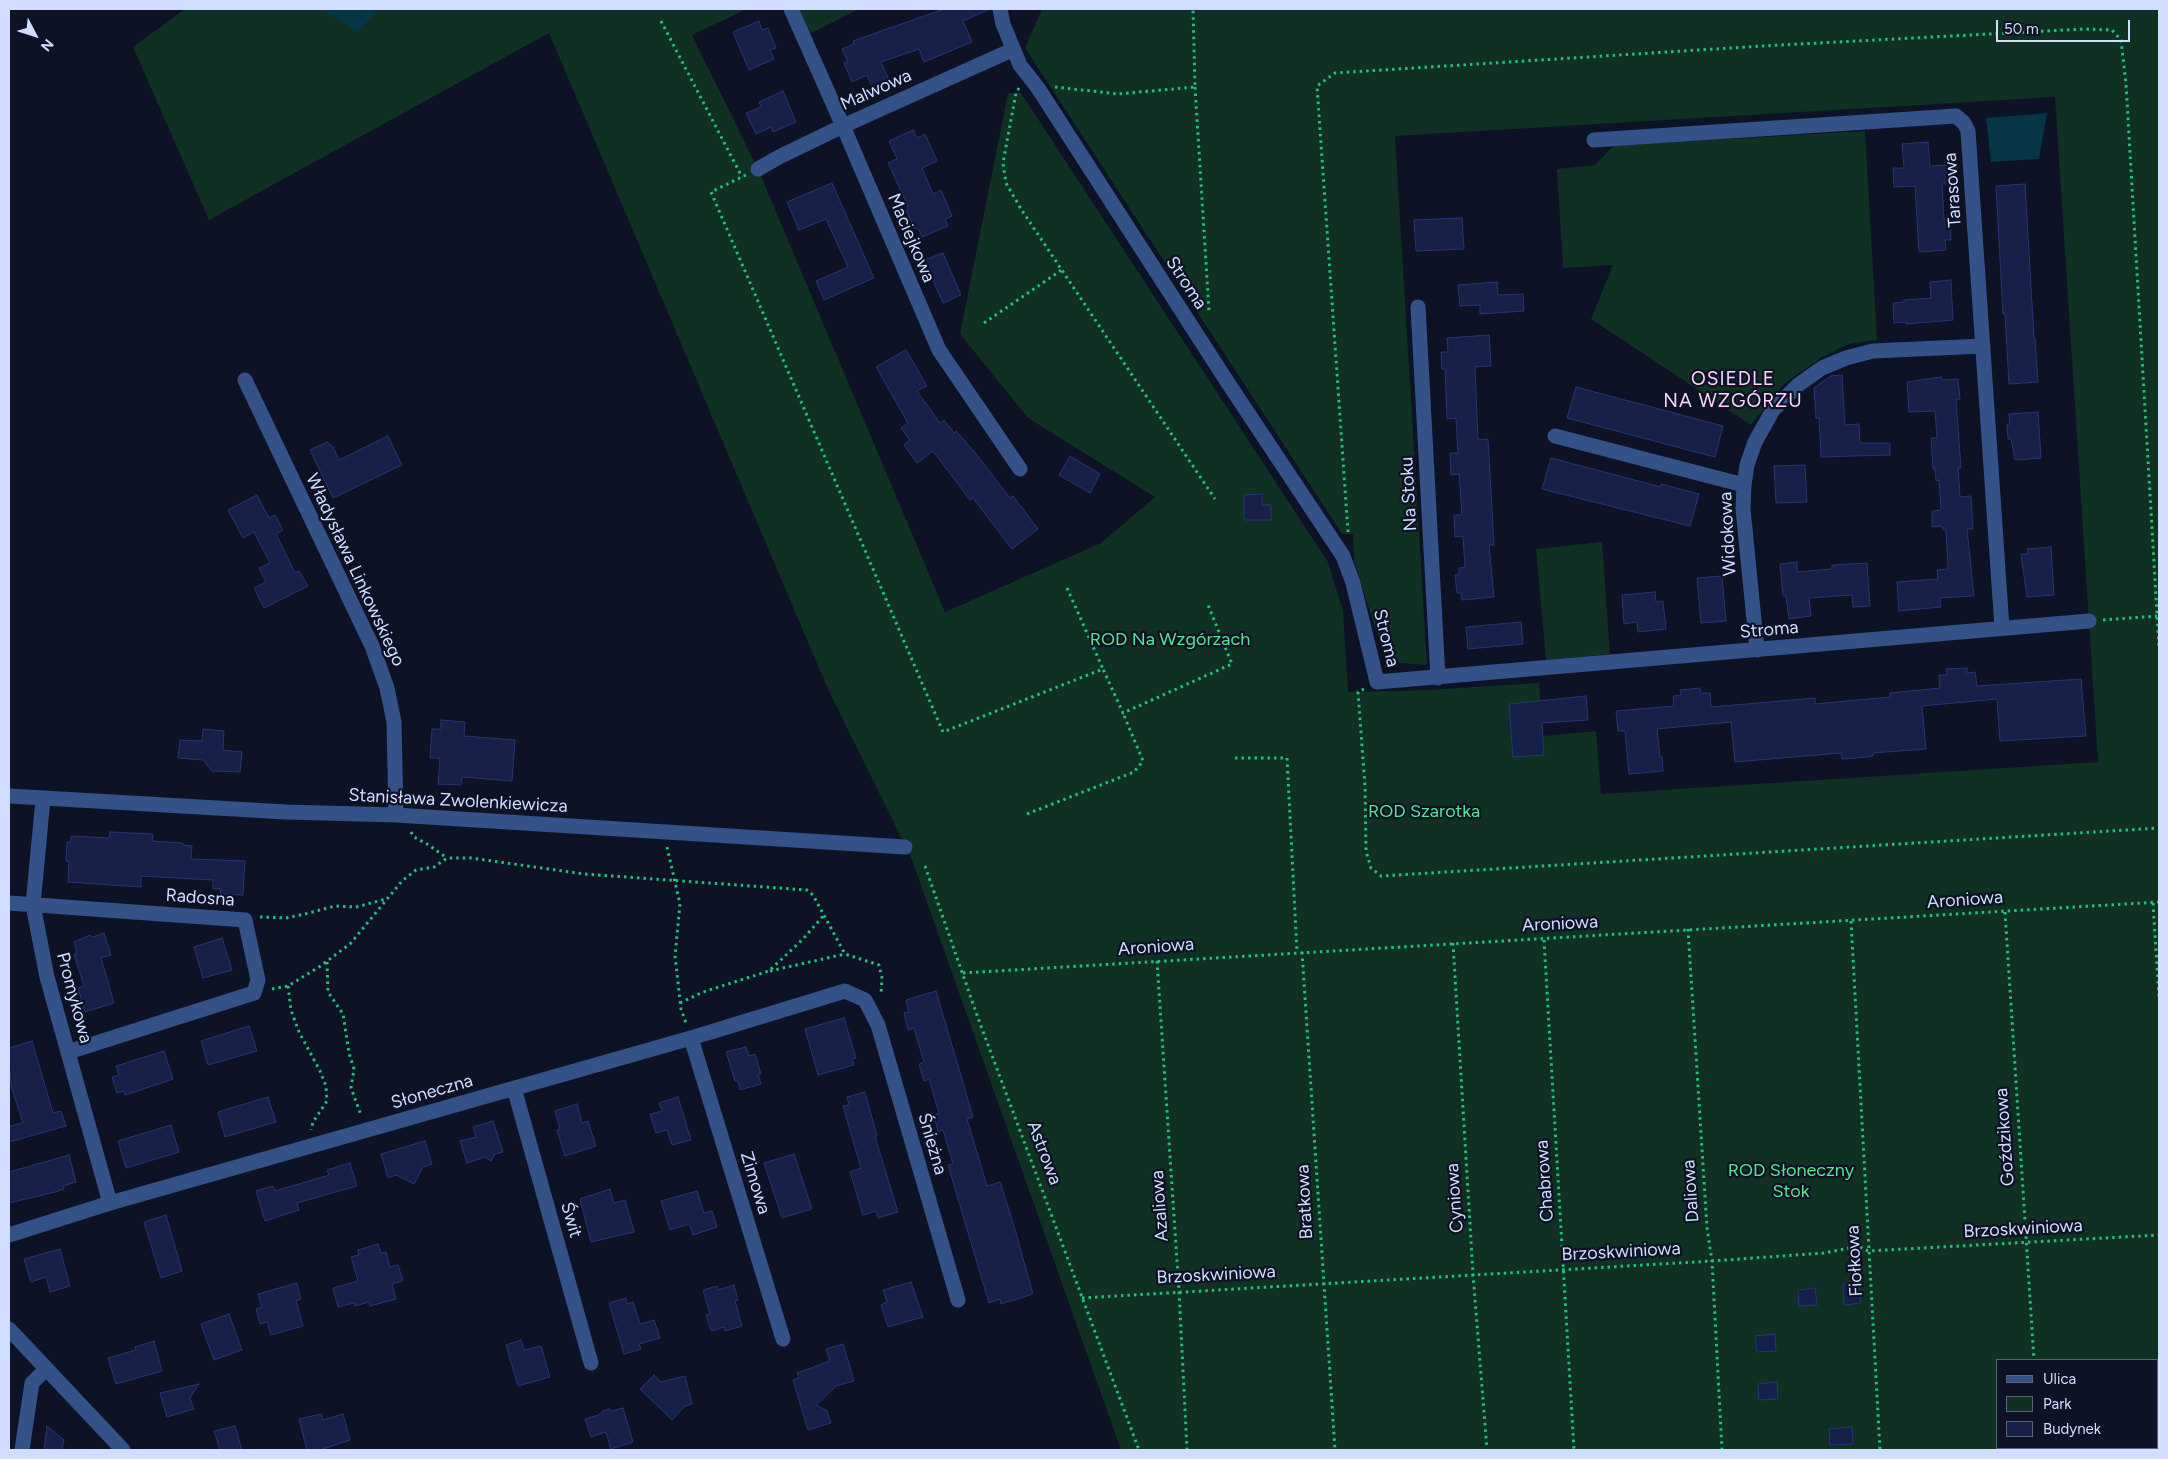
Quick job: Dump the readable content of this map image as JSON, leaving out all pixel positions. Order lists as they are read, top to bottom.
{
  "streets": {
    "street": [
      "Malwowa",
      "Tarasowa",
      "Maciejkowa",
      "Stroma",
      "Na Stoku",
      "Widokowa",
      "Władysława Linkowskiego",
      "Stanisława Zwolenkiewicza",
      "Radosna",
      "Promykowa",
      "Słoneczna",
      "Śnieżna",
      "Zimowa",
      "Świt"
    ],
    "path": [
      "Aroniowa",
      "Goździkowa",
      "Astrowa",
      "Chabrowa",
      "Daliowa",
      "Cyniowa",
      "Bratkowa",
      "Azaliowa",
      "Brzoskwiniowa",
      "Fiołkowa"
    ]
  },
  "crossings": [
    ["Malwowa", "Maciejkowa"],
    ["Malwowa", "Stroma"],
    ["Tarasowa", "Stroma"],
    ["Tarasowa", "Widokowa"],
    ["Stroma", "Na Stoku"],
    ["Stroma", "Widokowa"],
    ["Władysława Linkowskiego", "Stanisława Zwolenkiewicza"],
    ["Stanisława Zwolenkiewicza", "Promykowa"],
    ["Radosna", "Promykowa"],
    ["Aroniowa", "Goździkowa"],
    ["Aroniowa", "Astrowa"],
    ["Aroniowa", "Chabrowa"],
    ["Aroniowa", "Daliowa"],
    ["Aroniowa", "Cyniowa"],
    ["Aroniowa", "Bratkowa"],
    ["Aroniowa", "Azaliowa"],
    ["Aroniowa", "Fiołkowa"],
    ["Promykowa", "Słoneczna"],
    ["Słoneczna", "Śnieżna"],
    ["Słoneczna", "Zimowa"],
    ["Słoneczna", "Świt"],
    ["Goździkowa", "Brzoskwiniowa"],
    ["Astrowa", "Brzoskwiniowa"],
    ["Chabrowa", "Brzoskwiniowa"],
    ["Daliowa", "Brzoskwiniowa"],
    ["Cyniowa", "Brzoskwiniowa"],
    ["Bratkowa", "Brzoskwiniowa"],
    ["Azaliowa", "Brzoskwiniowa"],
    ["Brzoskwiniowa", "Fiołkowa"]
  ],
  "districts": ["OSIEDLE NA WZGÓRZU"],
  "parks": ["ROD Na Wzgórzach", "ROD Szarotka", "ROD Słoneczny Stok"],
  "legend": ["Ulica", "Park", "Budynek"],
  "scale_bar": "50 m",
  "north": "bottom right"
}
